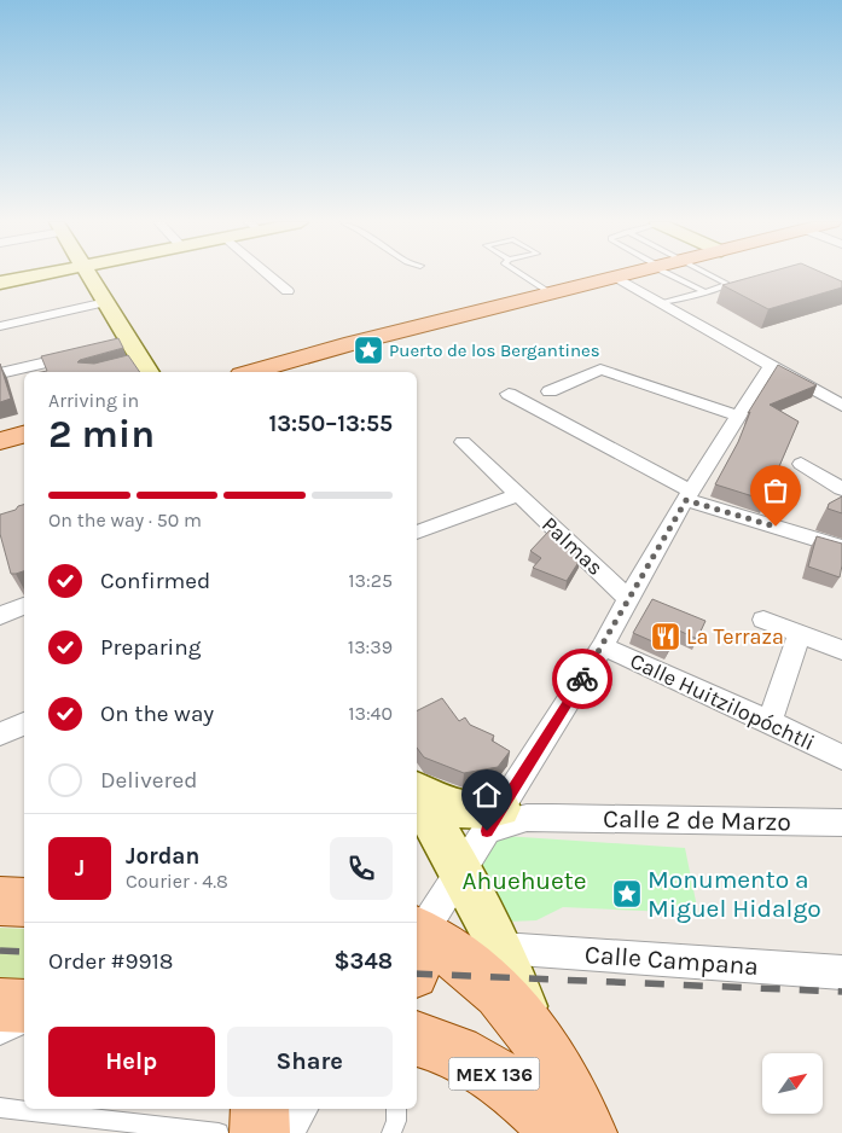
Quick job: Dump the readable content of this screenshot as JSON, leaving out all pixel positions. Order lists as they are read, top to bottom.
{
  "streets": {
    "main road": ["MEX 136"],
    "street": [
      "Palmas",
      "Calle Huitzilopóchtli",
      "Calle 2 de Marzo",
      "Calle Campana"
    ]
  },
  "parks": ["Ahuehuete"],
  "places": {
    "place": ["Puerto de los Bergantines", "Monumento a Miguel Hidalgo"],
    "restaurant": ["La Terraza"]
  },
  "north": "top right",
  "page": {
    "heading": ["2 min", "Arriving in", "13:50–13:55"],
    "panel": [
      "Jordan",
      "Courier · 4.8",
      "Order #9918",
      "$348"
    ],
    "bar": "On the way · 50 m",
    "list": [
      ["Confirmed", "13:25"],
      ["Preparing", "13:39"],
      ["On the way", "13:40"],
      "Delivered"
    ],
    "round": "J",
    "buttons": ["Help", "Share"]
  }
}
